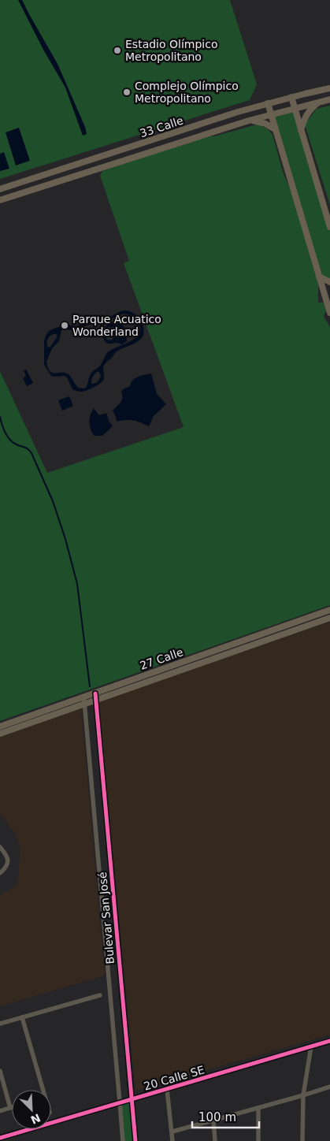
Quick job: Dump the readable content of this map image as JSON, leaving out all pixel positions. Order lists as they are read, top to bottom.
{
  "streets": {
    "main road": ["33 Calle", "27 Calle"],
    "street": ["Bulevar San José", "20 Calle SE"]
  },
  "crossings": [
    ["27 Calle", "Bulevar San José"],
    ["Bulevar San José", "20 Calle SE"]
  ],
  "places": ["Estadio Olímpico Metropolitano", "Complejo Olímpico Metropolitano", "Parque Acuatico Wonderland"],
  "scale_bar": "100 m",
  "north": "bottom right"
}
